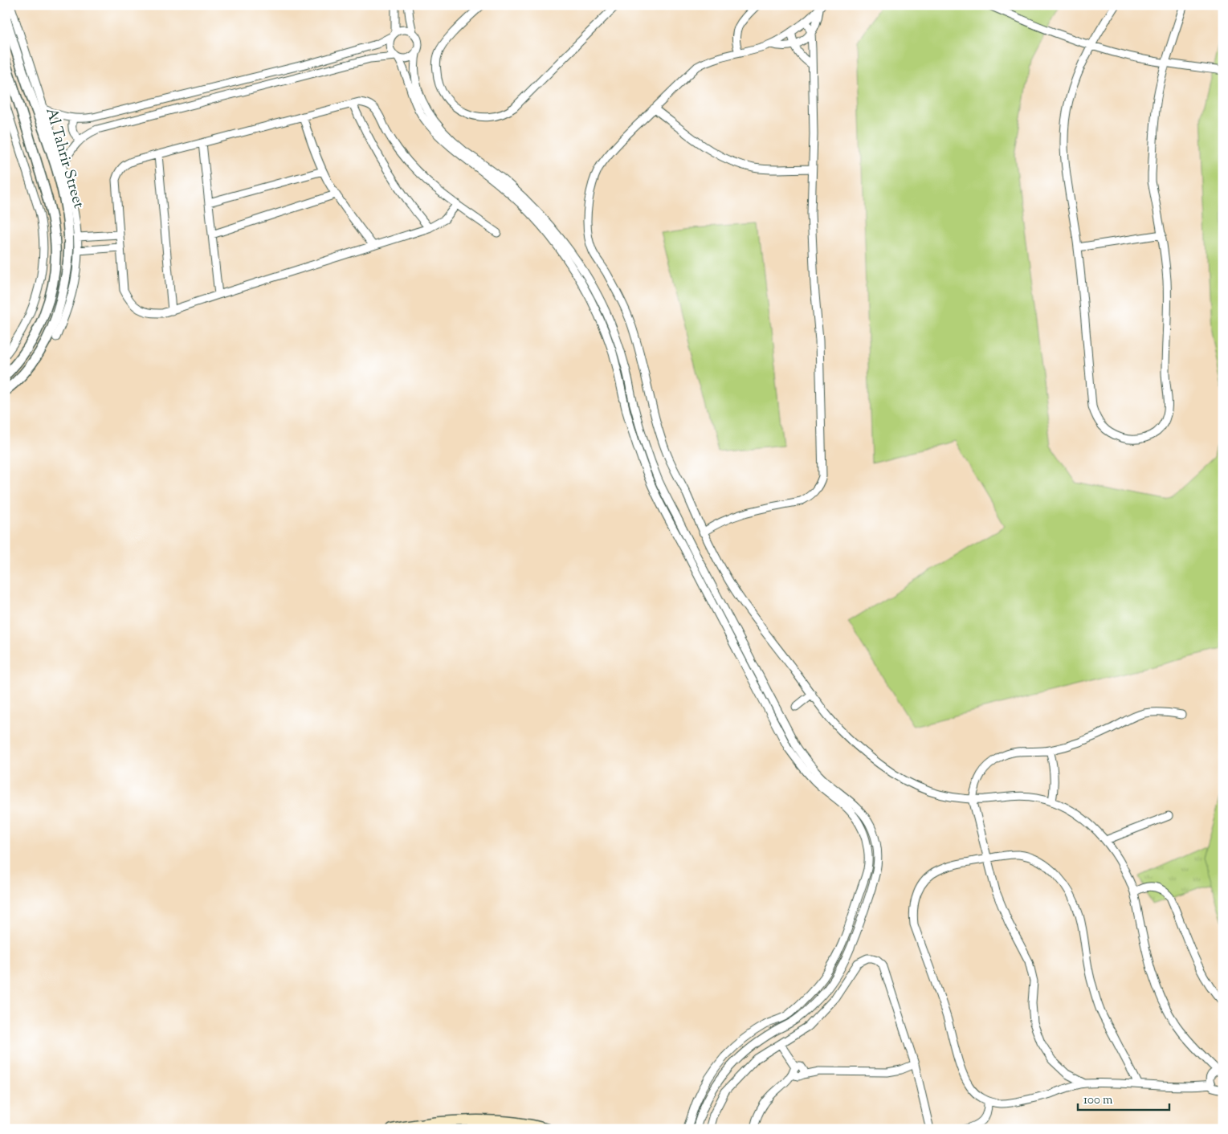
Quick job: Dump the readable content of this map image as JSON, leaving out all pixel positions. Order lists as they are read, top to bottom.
{
  "streets": {
    "street": ["Al Tahrir Street"]
  },
  "scale_bar": "100 m"
}
